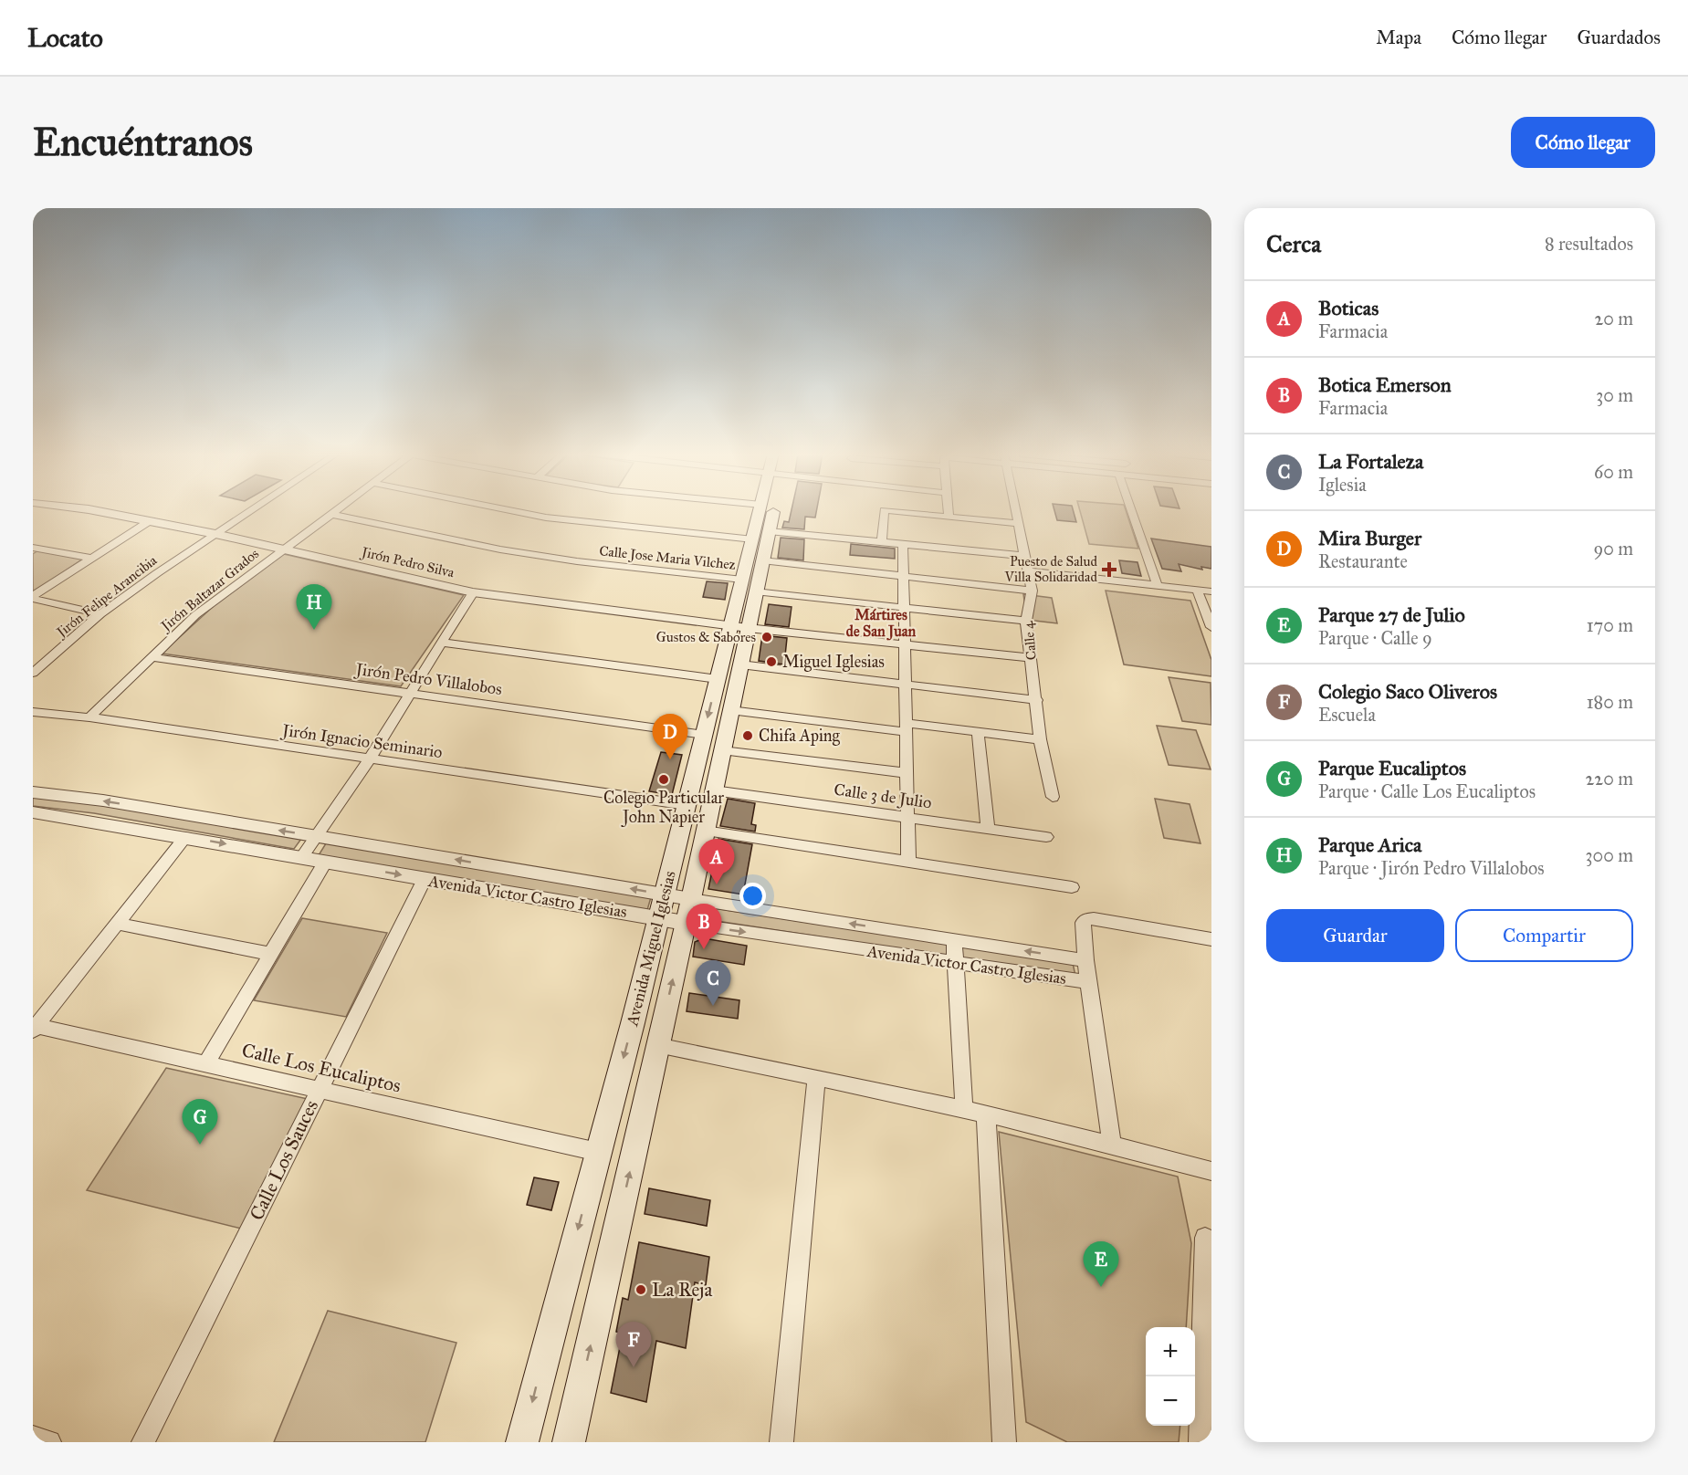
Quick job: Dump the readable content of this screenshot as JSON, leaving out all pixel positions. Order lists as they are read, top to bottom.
{
  "streets": {
    "main road": ["Avenida Miguel Iglesias"],
    "street": [
      "Calle Jose Maria Vilchez",
      "Jirón Pedro Silva",
      "Jirón Baltazar Grados",
      "Jirón Felipe Arancibia",
      "Calle 4",
      "Jirón Pedro Villalobos",
      "Jirón Ignacio Seminario",
      "Calle 3 de Julio",
      "Avenida Victor Castro Iglesias",
      "Calle Los Eucaliptos",
      "Calle Los Sauces"
    ]
  },
  "crossings": [
    ["Calle Jose Maria Vilchez", "Jirón Baltazar Grados"],
    ["Calle Jose Maria Vilchez", "Calle 4"],
    ["Calle Jose Maria Vilchez", "Avenida Miguel Iglesias"],
    ["Jirón Pedro Silva", "Jirón Baltazar Grados"],
    ["Jirón Pedro Silva", "Jirón Felipe Arancibia"],
    ["Jirón Pedro Silva", "Avenida Miguel Iglesias"],
    ["Jirón Baltazar Grados", "Jirón Pedro Villalobos"],
    ["Jirón Baltazar Grados", "Jirón Ignacio Seminario"],
    ["Jirón Pedro Villalobos", "Avenida Miguel Iglesias"],
    ["Jirón Ignacio Seminario", "Avenida Miguel Iglesias"],
    ["Calle 3 de Julio", "Avenida Miguel Iglesias"],
    ["Avenida Victor Castro Iglesias", "Avenida Miguel Iglesias"],
    ["Avenida Victor Castro Iglesias", "Calle Los Sauces"],
    ["Avenida Miguel Iglesias", "Calle Los Eucaliptos"],
    ["Calle Los Eucaliptos", "Calle Los Sauces"]
  ],
  "districts": ["Mártires de San Juan"],
  "places": {
    "health": ["Puesto de Salud Villa Solidaridad"],
    "other": [
      "Gustos & Sabores",
      "Miguel Iglesias",
      "Chifa Aping",
      "Colegio Particular John Napier",
      "La Reja"
    ]
  },
  "page": {
    "header": "Locato",
    "nav": ["Mapa", "Cómo llegar", "Guardados"],
    "buttons": [
      "Cómo llegar",
      ["Guardar", "Compartir"]
    ],
    "title": "Encuéntranos",
    "heading": ["Cerca", "8 resultados"],
    "list": [
      {
        "mark": "A",
        "name": "Boticas",
        "note": "Farmacia",
        "value": "20 m"
      },
      {
        "mark": "B",
        "name": "Botica Emerson",
        "note": "Farmacia",
        "value": "30 m"
      },
      {
        "mark": "C",
        "name": "La Fortaleza",
        "note": "Iglesia",
        "value": "60 m"
      },
      {
        "mark": "D",
        "name": "Mira Burger",
        "note": "Restaurante",
        "value": "90 m"
      },
      {
        "mark": "E",
        "name": "Parque 27 de Julio",
        "note": "Parque · Calle 9",
        "value": "170 m"
      },
      {
        "mark": "F",
        "name": "Colegio Saco Oliveros",
        "note": "Escuela",
        "value": "180 m"
      },
      {
        "mark": "G",
        "name": "Parque Eucaliptos",
        "note": "Parque · Calle Los Eucaliptos",
        "value": "220 m"
      },
      {
        "mark": "H",
        "name": "Parque Arica",
        "note": "Parque · Jirón Pedro Villalobos",
        "value": "300 m"
      }
    ],
    "pins": [
      "H",
      "D",
      "A",
      "B",
      "C",
      "G",
      "E",
      "F"
    ],
    "map_buttons": ["+", "−"]
  }
}
